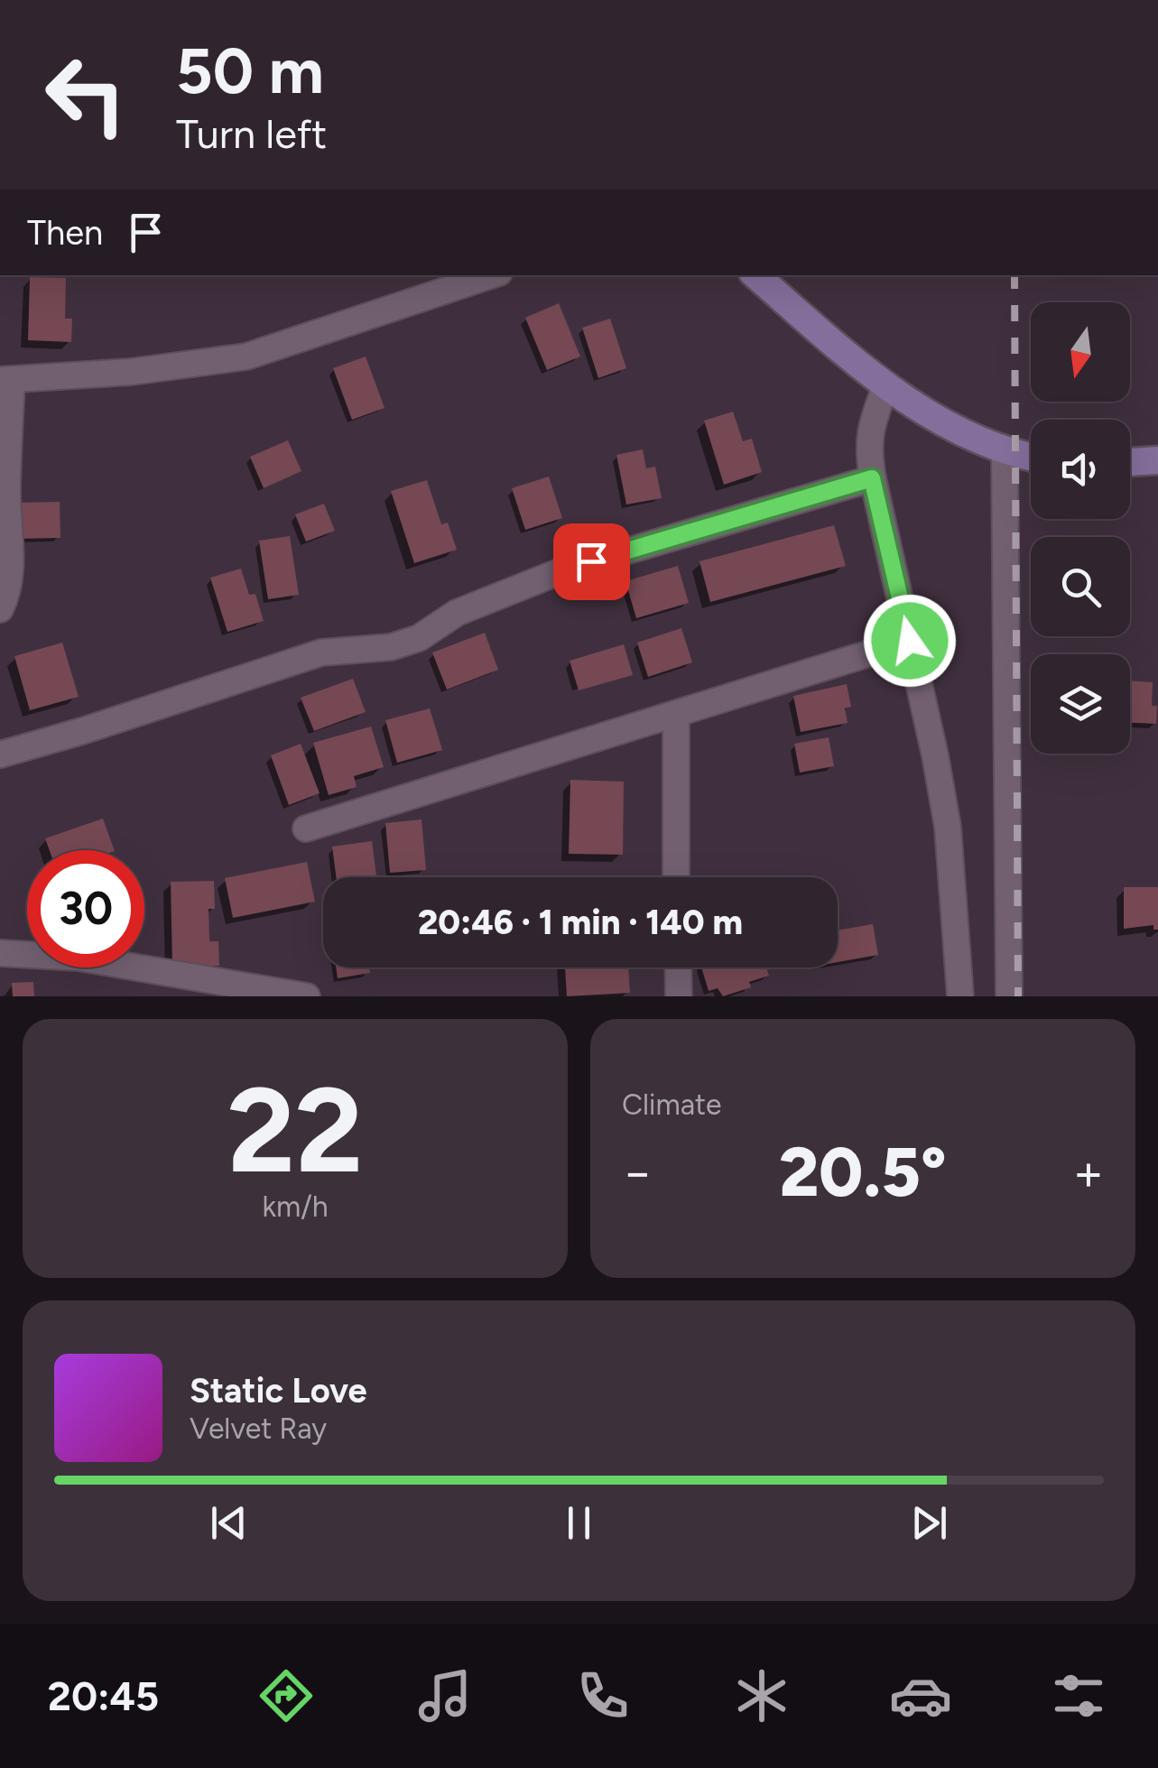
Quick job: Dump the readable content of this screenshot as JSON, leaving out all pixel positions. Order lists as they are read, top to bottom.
{
  "north": "bottom",
  "page": {
    "turn": ["50 m", "Turn left"],
    "then": "Then",
    "limit": "30",
    "trip": "20:46 · 1 min · 140 m",
    "tile": [
      ["22", "km/h"],
      "Climate"
    ],
    "heat": ["−", "20.5°", "+"],
    "song": ["Static Love", "Velvet Ray"],
    "tabs": "20:45"
  }
}
